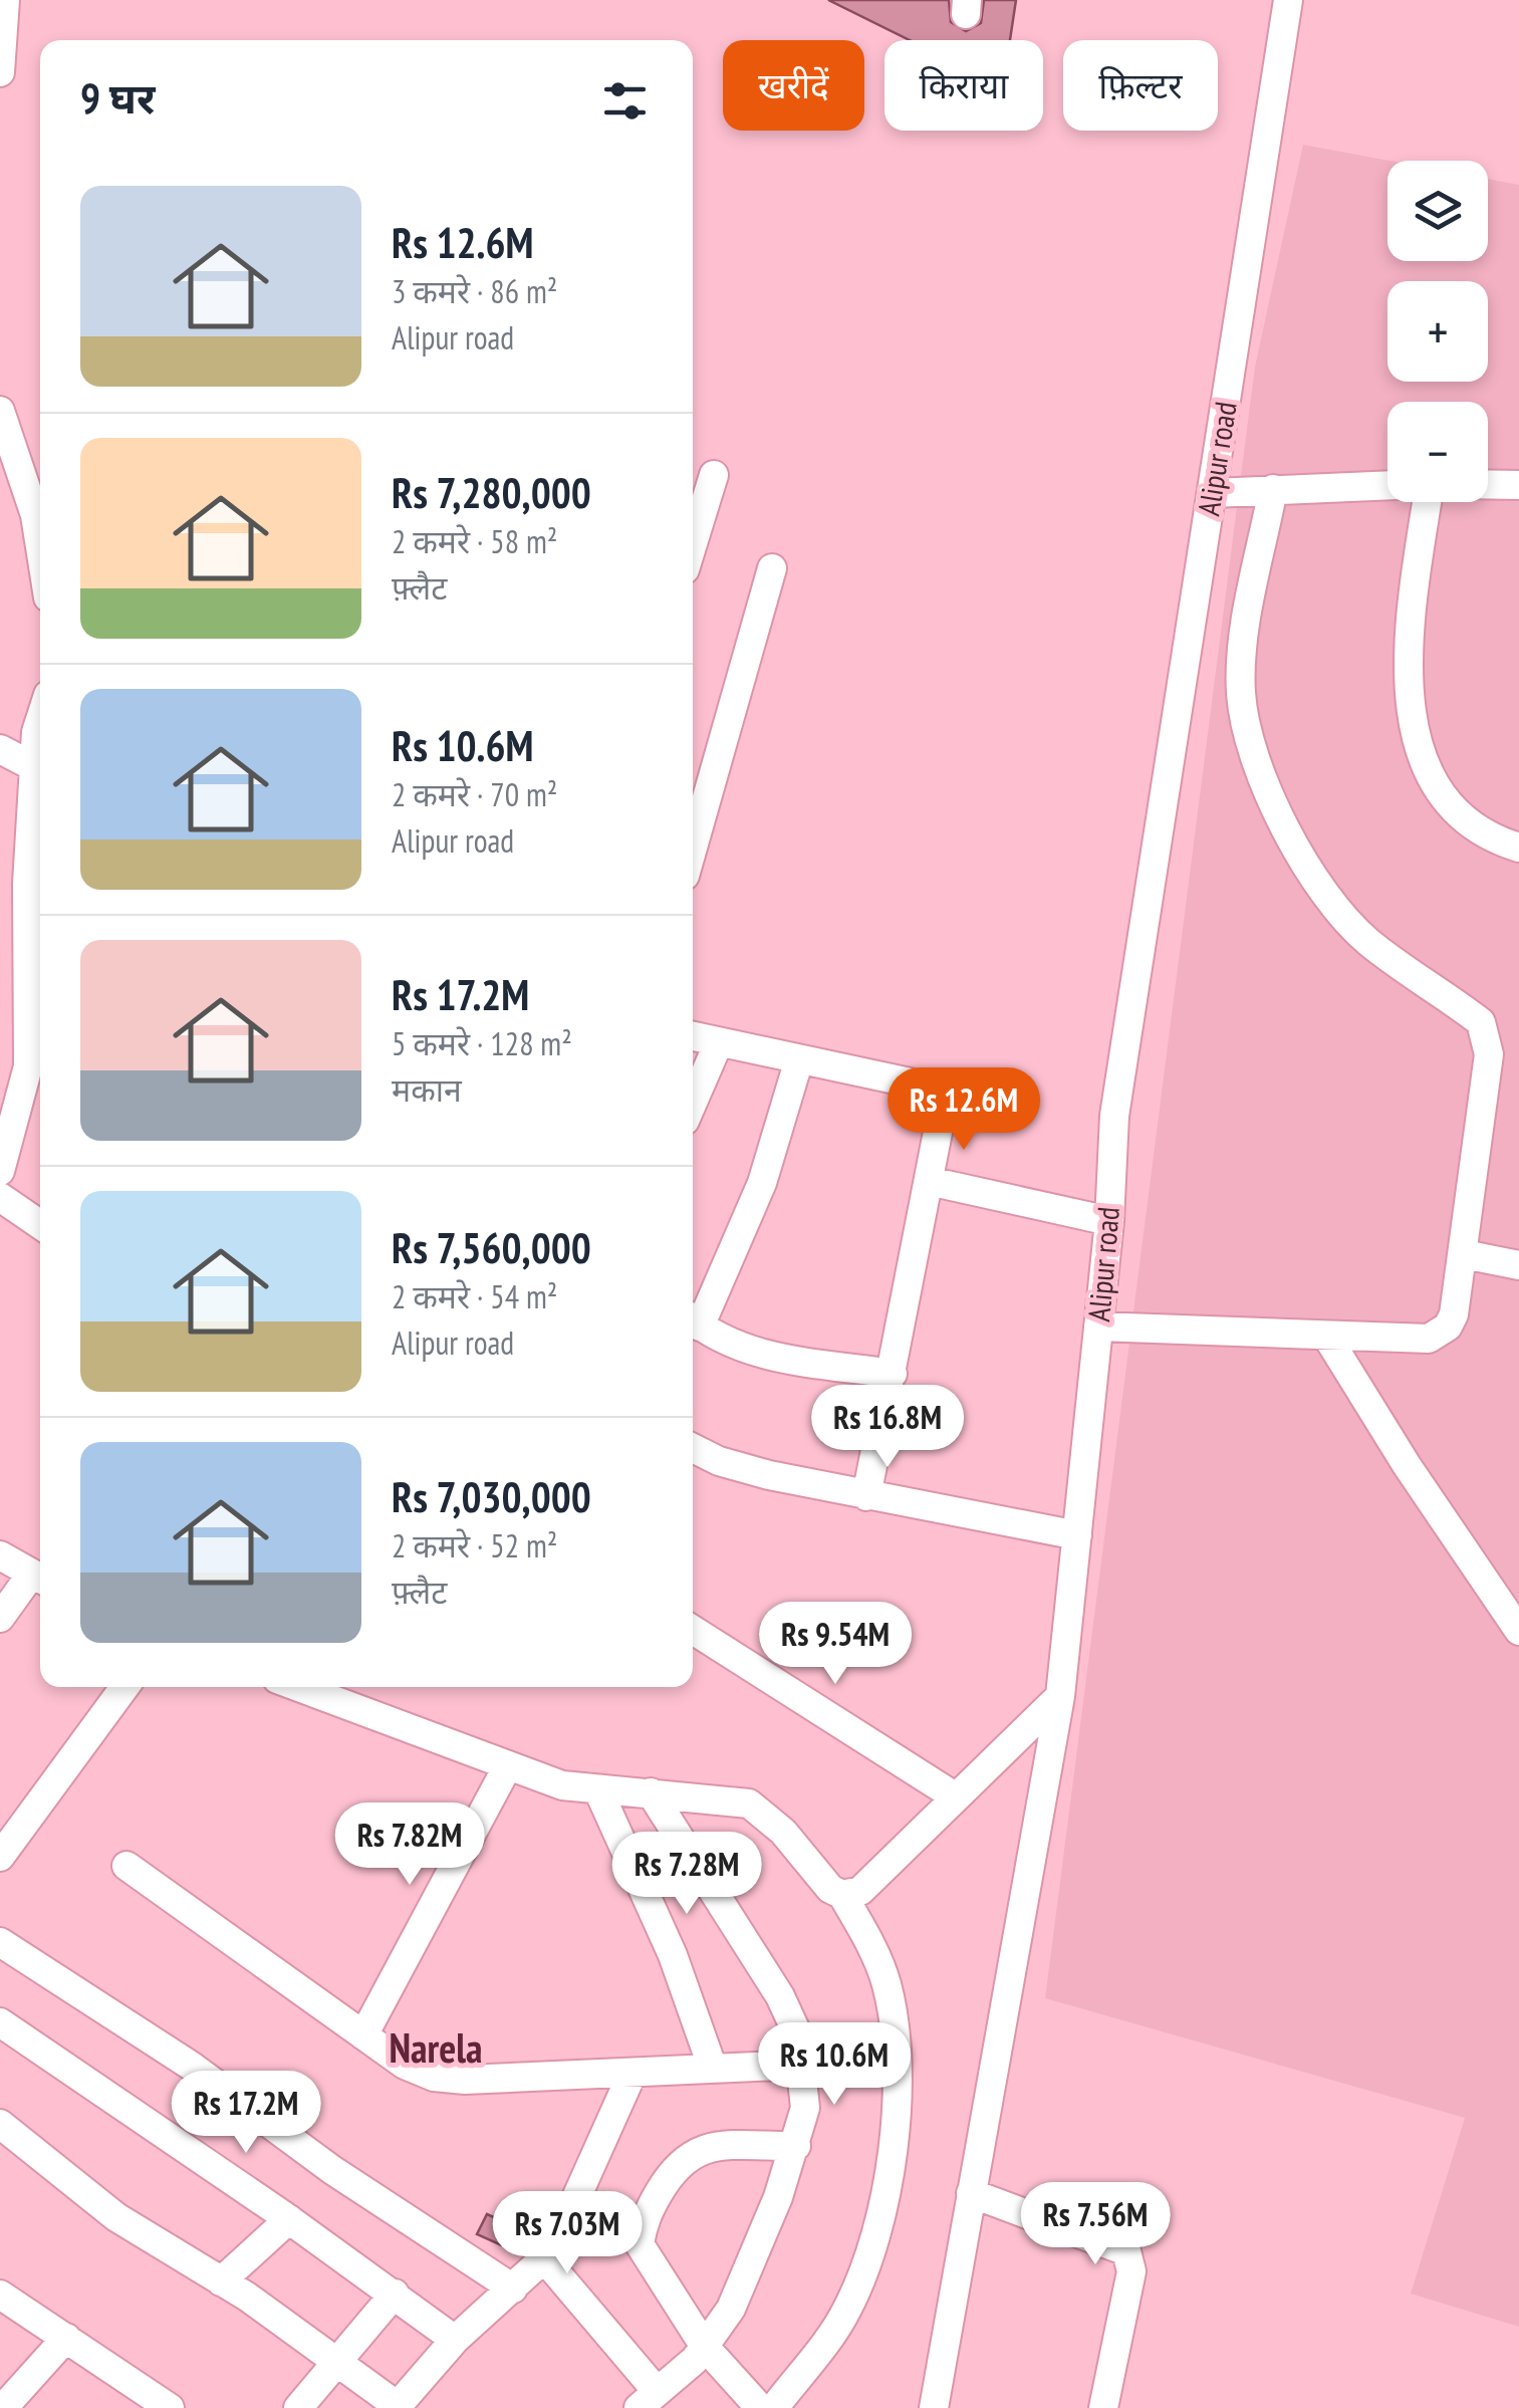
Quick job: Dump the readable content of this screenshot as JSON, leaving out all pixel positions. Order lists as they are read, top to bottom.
{
  "streets": {
    "street": ["Alipur road"]
  },
  "districts": ["Narela"],
  "page": {
    "chip": ["खरीदें", "किराया", "फ़िल्टर"],
    "heading": "9 घर",
    "map_buttons": ["+", "−"],
    "list": [
      {
        "name": "Rs 12.6M",
        "note": "3 कमरे · 86 m² · Alipur road"
      },
      {
        "name": "Rs 7,280,000",
        "note": "2 कमरे · 58 m² · फ़्लैट"
      },
      {
        "name": "Rs 10.6M",
        "note": "2 कमरे · 70 m² · Alipur road"
      },
      {
        "name": "Rs 17.2M",
        "note": "5 कमरे · 128 m² · मकान"
      },
      {
        "name": "Rs 7,560,000",
        "note": "2 कमरे · 54 m² · Alipur road"
      },
      {
        "name": "Rs 7,030,000",
        "note": "2 कमरे · 52 m² · फ़्लैट"
      }
    ],
    "price": [
      "Rs 12.6M",
      "Rs 16.8M",
      "Rs 9.54M",
      "Rs 7.82M",
      "Rs 7.28M",
      "Rs 10.6M",
      "Rs 17.2M",
      "Rs 7.56M",
      "Rs 7.03M"
    ]
  }
}
